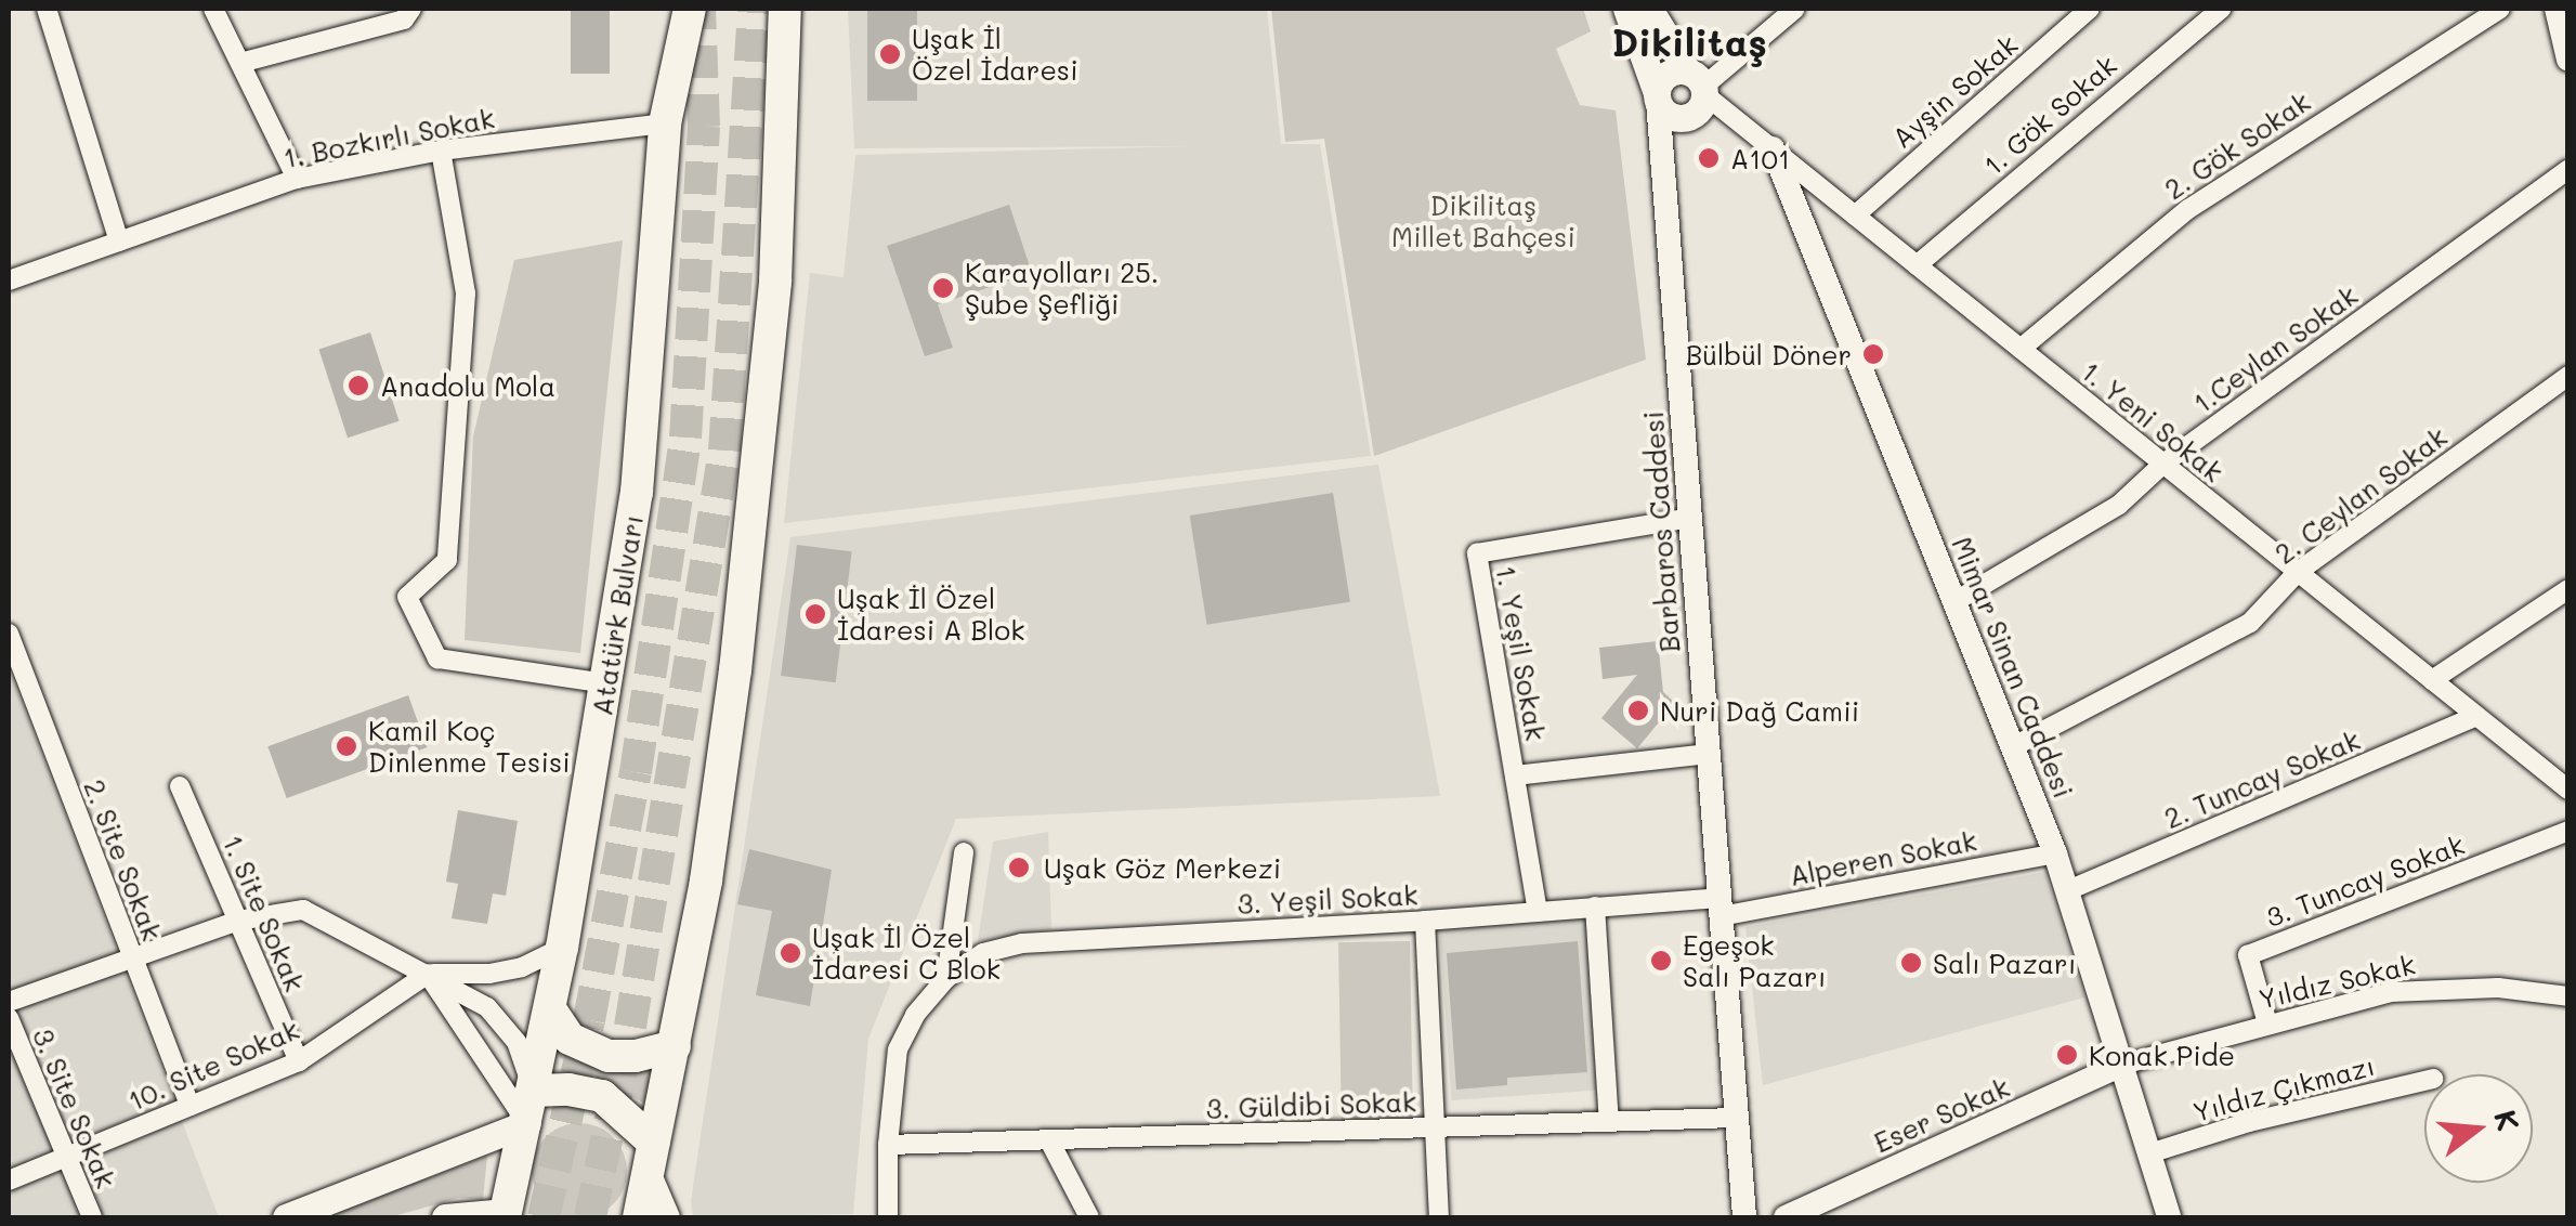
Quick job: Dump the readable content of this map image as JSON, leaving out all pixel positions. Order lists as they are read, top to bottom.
{
  "streets": {
    "highway": ["Atatürk Bulvarı"],
    "street": [
      "Ayşin Sokak",
      "1. Gök Sokak",
      "1. Bozkırlı Sokak",
      "2. Gök Sokak",
      "1.Ceylan Sokak",
      "1. Yeni Sokak",
      "2. Ceylan Sokak",
      "Barbaros Caddesi",
      "1. Yeşil Sokak",
      "Mimar Sinan Caddesi",
      "2. Tuncay Sokak",
      "Alperen Sokak",
      "2. Site Sokak",
      "3. Tuncay Sokak",
      "3. Yeşil Sokak",
      "1. Site Sokak",
      "Yıldız Sokak",
      "10. Site Sokak",
      "Yıldız Çıkmazı",
      "3. Güldibi Sokak",
      "3. Site Sokak",
      "Eser Sokak"
    ]
  },
  "crossings": [
    ["Ayşin Sokak", "1. Yeni Sokak"],
    ["1. Gök Sokak", "1. Yeni Sokak"],
    ["1. Bozkırlı Sokak", "Atatürk Bulvarı"],
    ["2. Gök Sokak", "1. Yeni Sokak"],
    ["1.Ceylan Sokak", "1. Yeni Sokak"],
    ["1.Ceylan Sokak", "Mimar Sinan Caddesi"],
    ["1. Yeni Sokak", "2. Ceylan Sokak"],
    ["1. Yeni Sokak", "Mimar Sinan Caddesi"],
    ["1. Yeni Sokak", "2. Tuncay Sokak"],
    ["2. Ceylan Sokak", "Mimar Sinan Caddesi"],
    ["Barbaros Caddesi", "1. Yeşil Sokak"],
    ["Barbaros Caddesi", "Alperen Sokak"],
    ["Barbaros Caddesi", "3. Yeşil Sokak"],
    ["Barbaros Caddesi", "3. Güldibi Sokak"],
    ["1. Yeşil Sokak", "3. Yeşil Sokak"],
    ["Mimar Sinan Caddesi", "2. Tuncay Sokak"],
    ["Mimar Sinan Caddesi", "Alperen Sokak"],
    ["Mimar Sinan Caddesi", "Yıldız Sokak"],
    ["Mimar Sinan Caddesi", "Yıldız Çıkmazı"],
    ["Mimar Sinan Caddesi", "Eser Sokak"],
    ["Alperen Sokak", "3. Yeşil Sokak"],
    ["2. Site Sokak", "10. Site Sokak"],
    ["3. Tuncay Sokak", "Yıldız Sokak"],
    ["1. Site Sokak", "10. Site Sokak"],
    ["Yıldız Sokak", "Eser Sokak"],
    ["10. Site Sokak", "3. Site Sokak"]
  ],
  "districts": ["Dikilitaş"],
  "parks": ["Dikilitaş Millet Bahçesi"],
  "places": [
    "Uşak İl Özel İdaresi",
    "A101",
    "Karayolları 25. Şube Şefliği",
    "Bülbül Döner",
    "Anadolu Mola",
    "Uşak İl Özel İdaresi A Blok",
    "Nuri Dağ Camii",
    "Kamil Koç Dinlenme Tesisi",
    "Uşak Göz Merkezi",
    "Uşak İl Özel İdaresi C Blok",
    "Egeşok Salı Pazarı",
    "Salı Pazarı",
    "Konak Pide"
  ],
  "north": "right"
}
